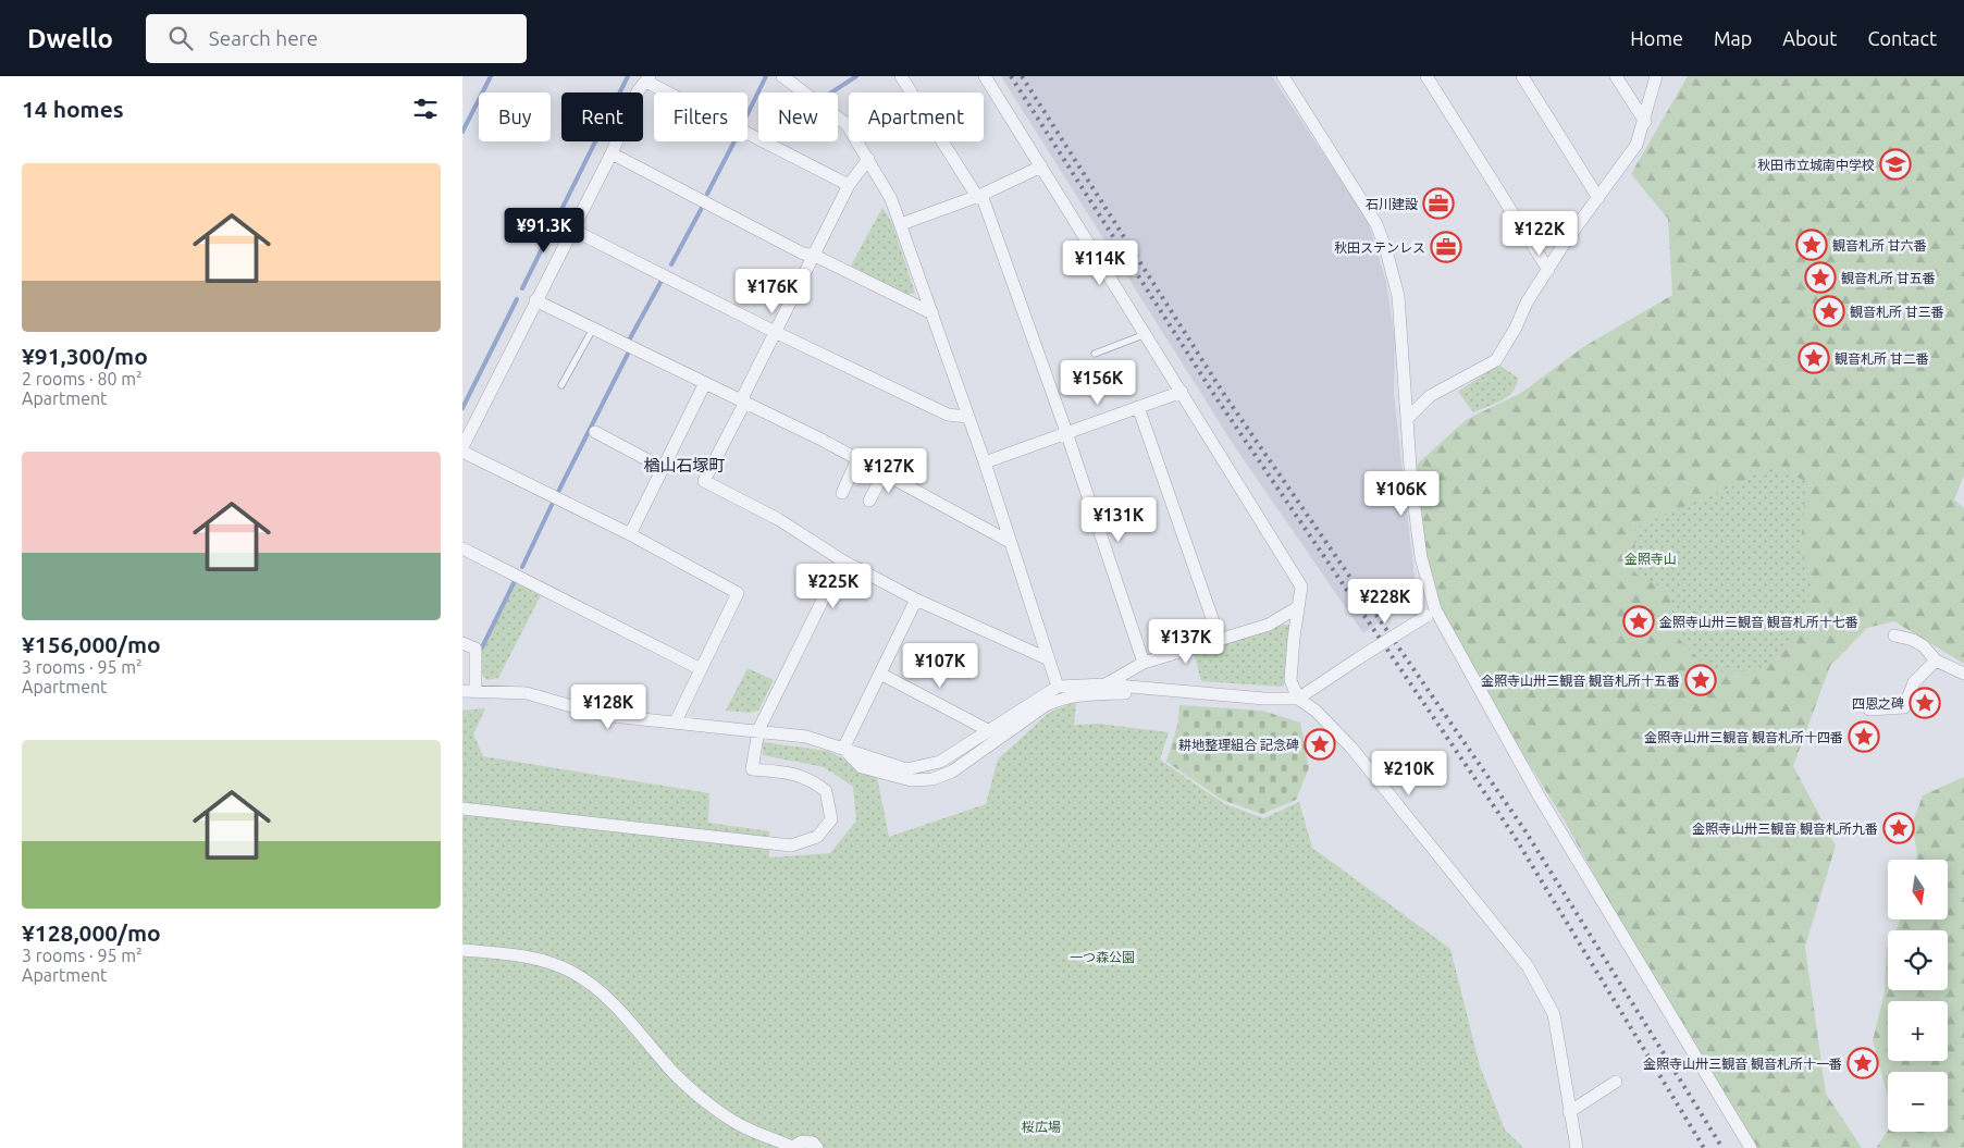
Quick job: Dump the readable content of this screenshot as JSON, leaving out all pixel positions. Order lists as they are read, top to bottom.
{
  "districts": ["楢山石塚町"],
  "parks": ["金照寺山", "一つ森公園", "桜広場"],
  "places": {
    "school or university": ["秋田市立城南中学校"],
    "office": ["石川建設", "秋田ステンレス"],
    "place": [
      "観音札所 甘六番",
      "観音札所 甘五番",
      "観音札所 甘三番",
      "観音札所 甘二番",
      "金照寺山卅三観音 観音札所十七番",
      "金照寺山卅三観音 観音札所十五番",
      "四恩之碑",
      "金照寺山卅三観音 観音札所十四番",
      "耕地整理組合 記念碑",
      "金照寺山卅三観音 観音札所九番",
      "金照寺山卅三観音 観音札所十一番"
    ]
  },
  "north": "bottom",
  "page": {
    "header": "Dwello",
    "search": "Search here",
    "nav": [
      "Home",
      "Map",
      "About",
      "Contact"
    ],
    "heading": "14 homes",
    "chip": [
      "Buy",
      "Rent",
      "Filters",
      "New",
      "Apartment"
    ],
    "list": [
      {
        "name": "¥91,300/mo",
        "note": "2 rooms · 80 m² · Apartment"
      },
      {
        "name": "¥156,000/mo",
        "note": "3 rooms · 95 m² · Apartment"
      },
      {
        "name": "¥128,000/mo",
        "note": "3 rooms · 95 m² · Apartment"
      }
    ],
    "price": [
      "¥91.3K",
      "¥122K",
      "¥114K",
      "¥176K",
      "¥156K",
      "¥127K",
      "¥106K",
      "¥131K",
      "¥225K",
      "¥228K",
      "¥137K",
      "¥107K",
      "¥128K",
      "¥210K"
    ],
    "map_buttons": ["+", "−"]
  }
}
